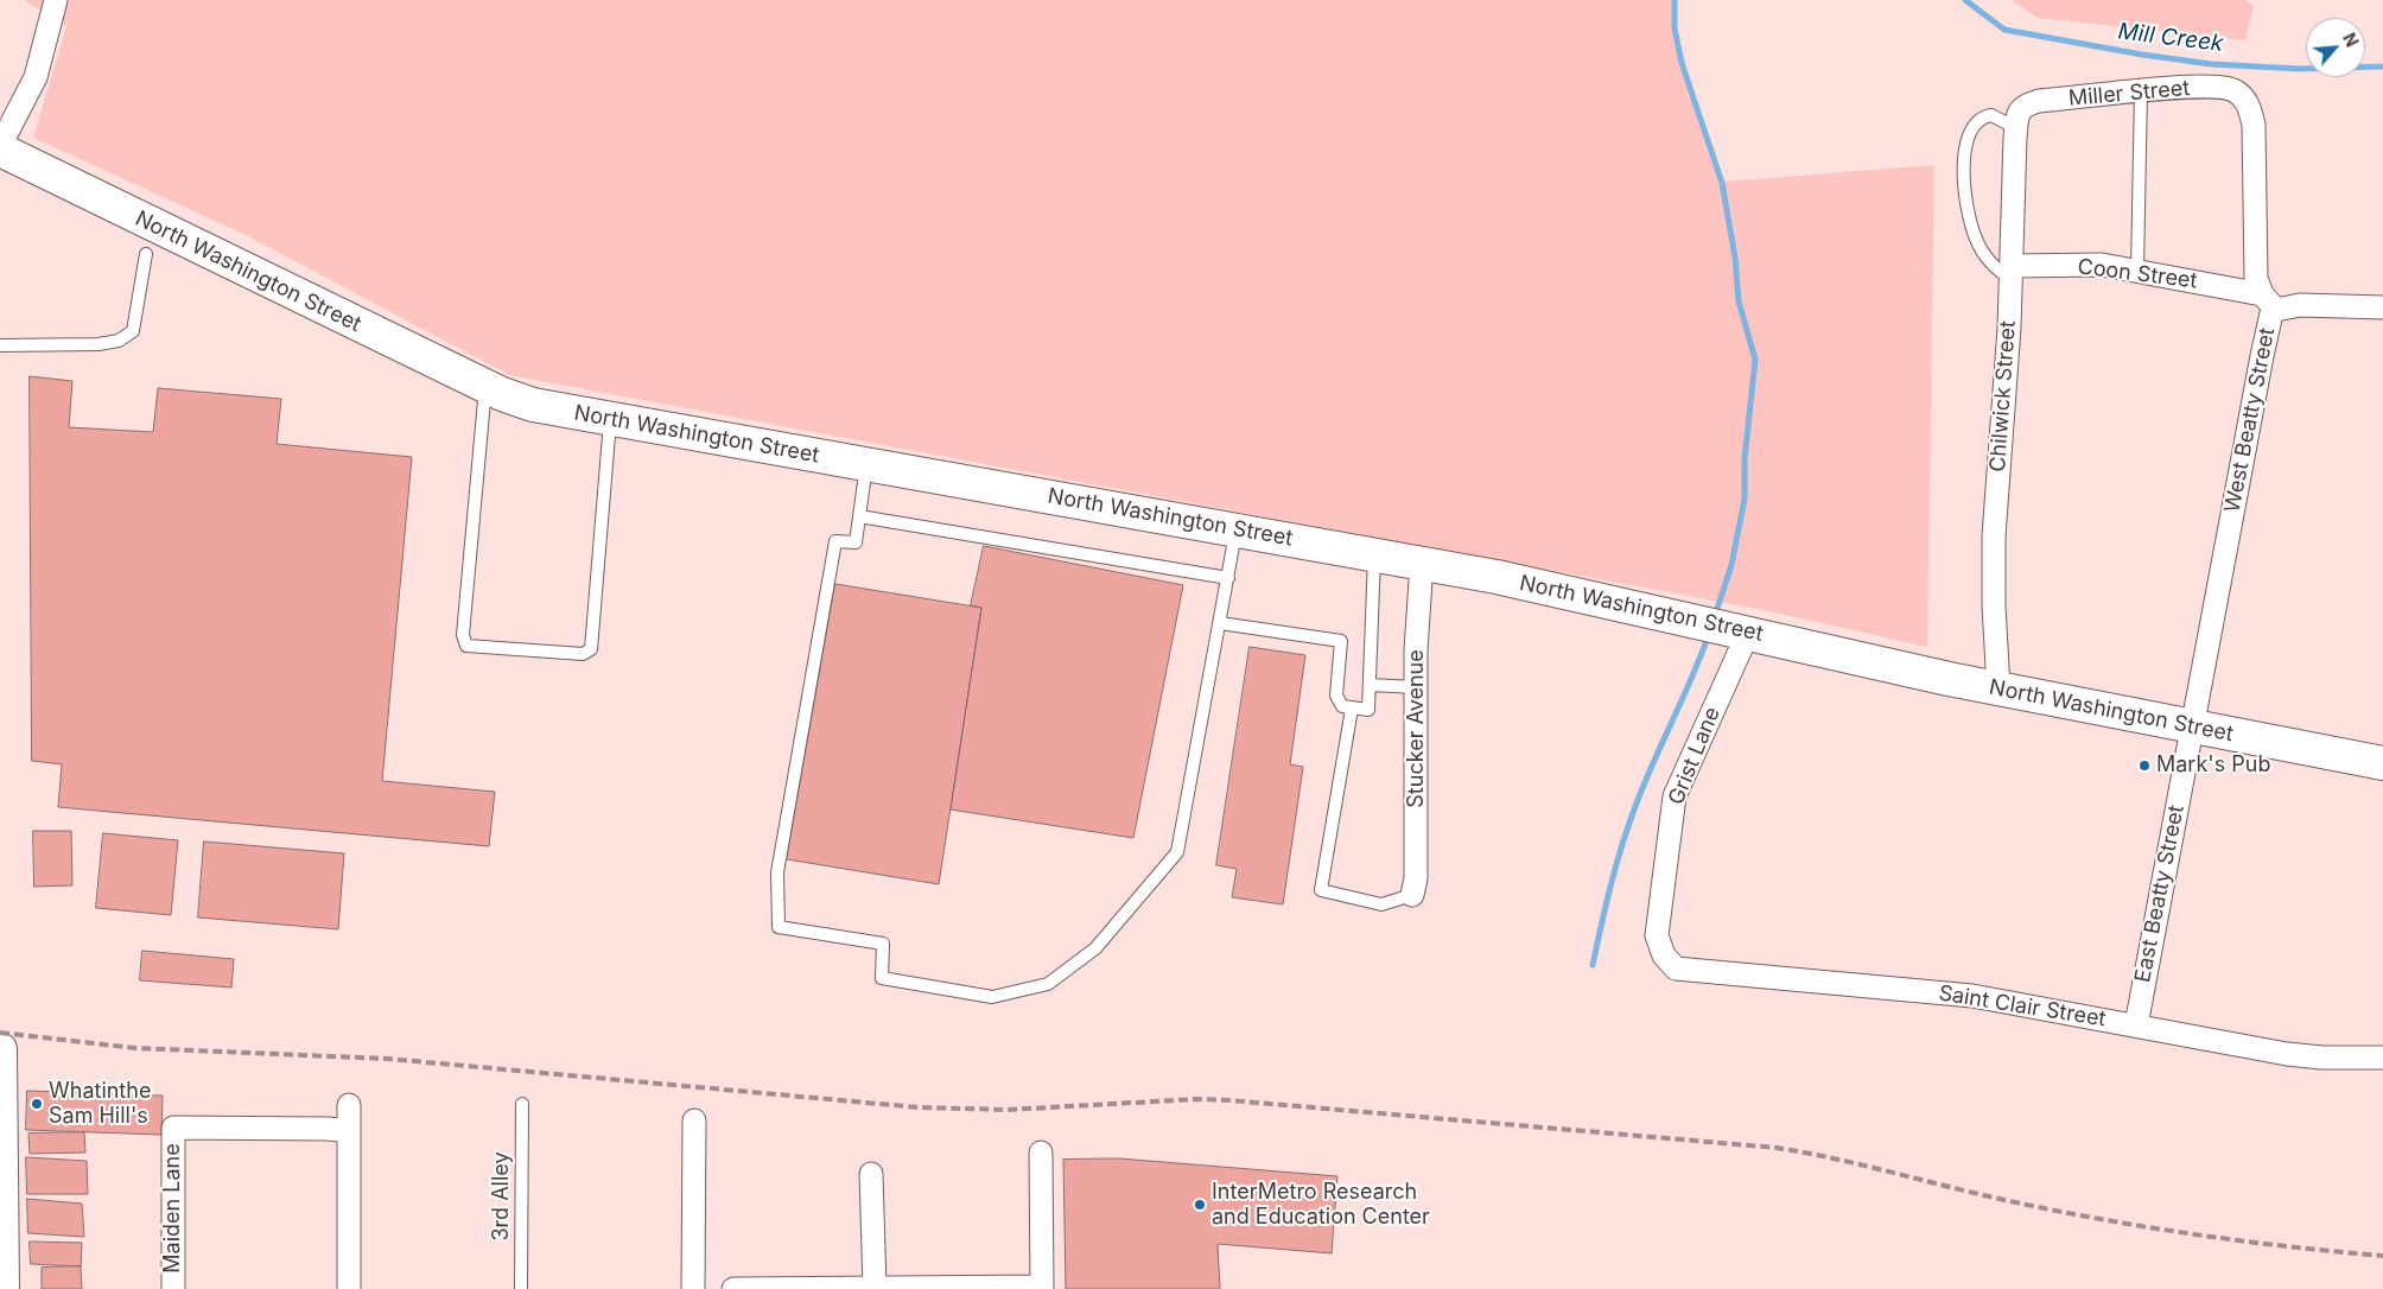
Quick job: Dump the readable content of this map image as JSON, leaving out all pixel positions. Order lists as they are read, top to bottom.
{
  "streets": {
    "street": [
      "Miller Street",
      "North Washington Street",
      "Coon Street",
      "Chilwick Street",
      "West Beatty Street",
      "Stucker Avenue",
      "Grist Lane",
      "East Beatty Street",
      "Saint Clair Street",
      "Maiden Lane"
    ],
    "lane": ["3rd Alley"]
  },
  "crossings": [
    ["Miller Street", "Coon Street"],
    ["Miller Street", "Chilwick Street"],
    ["Miller Street", "West Beatty Street"],
    ["North Washington Street", "Chilwick Street"],
    ["North Washington Street", "West Beatty Street"],
    ["North Washington Street", "Stucker Avenue"],
    ["North Washington Street", "Grist Lane"],
    ["North Washington Street", "East Beatty Street"],
    ["Coon Street", "Chilwick Street"],
    ["Coon Street", "West Beatty Street"],
    ["West Beatty Street", "East Beatty Street"],
    ["Grist Lane", "Saint Clair Street"],
    ["East Beatty Street", "Saint Clair Street"]
  ],
  "water": ["Mill Creek"],
  "places": ["Mark's Pub", "Whatinthe Sam Hill's", "InterMetro Research and Education Center"],
  "north": "top right"
}
